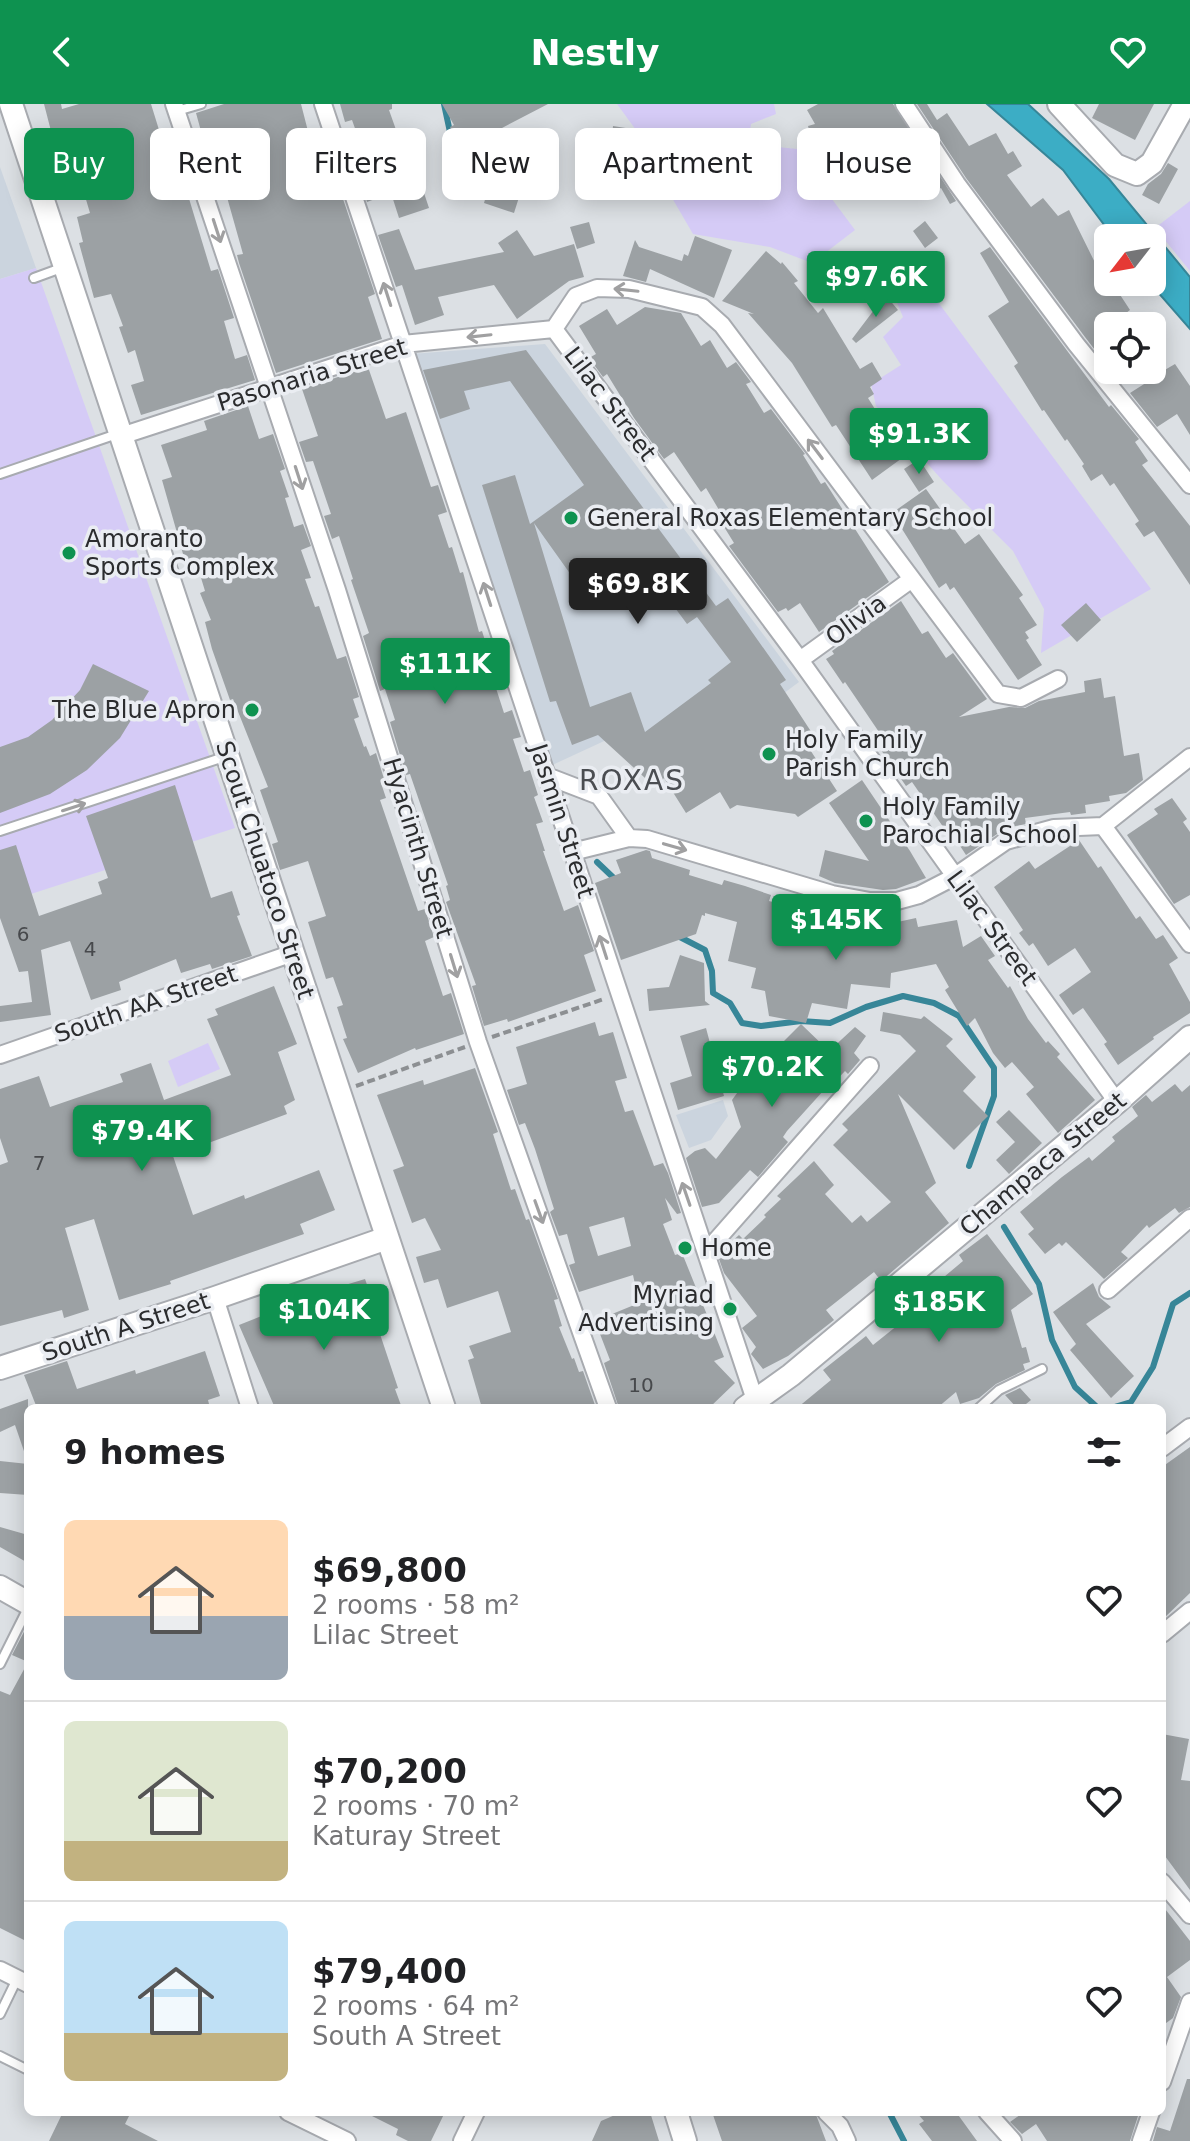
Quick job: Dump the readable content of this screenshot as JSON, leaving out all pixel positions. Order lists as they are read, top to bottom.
{
  "streets": {
    "street": [
      "Pasonaria Street",
      "Lilac Street",
      "Olivia",
      "Jasmin Street",
      "Hyacinth Street",
      "Scout Chuatoco Street",
      "South AA Street",
      "Champaca Street",
      "South A Street"
    ]
  },
  "crossings": [
    ["Pasonaria Street", "Lilac Street"],
    ["Pasonaria Street", "Jasmin Street"],
    ["Pasonaria Street", "Hyacinth Street"],
    ["Pasonaria Street", "Scout Chuatoco Street"],
    ["Lilac Street", "Olivia"],
    ["Lilac Street", "Champaca Street"],
    ["Scout Chuatoco Street", "South AA Street"],
    ["Scout Chuatoco Street", "South A Street"]
  ],
  "one_way": ["Jasmin Street", "Hyacinth Street"],
  "districts": ["ROXAS"],
  "places": [
    "General Roxas Elementary School",
    "Amoranto Sports Complex",
    "The Blue Apron",
    "Holy Family Parish Church",
    "Holy Family Parochial School",
    "Home",
    "Myriad Advertising"
  ],
  "house_numbers": [
    "6",
    "4",
    "7",
    "10"
  ],
  "north": "bottom left",
  "page": {
    "header": "Nestly",
    "chip": [
      "Buy",
      "Rent",
      "Filters",
      "New",
      "Apartment",
      "House"
    ],
    "price": [
      "$97.6K",
      "$91.3K",
      "$69.8K",
      "$111K",
      "$145K",
      "$70.2K",
      "$79.4K",
      "$185K",
      "$104K"
    ],
    "heading": "9 homes",
    "list": [
      {
        "name": "$69,800",
        "note": "2 rooms · 58 m² · Lilac Street"
      },
      {
        "name": "$70,200",
        "note": "2 rooms · 70 m² · Katuray Street"
      },
      {
        "name": "$79,400",
        "note": "2 rooms · 64 m² · South A Street"
      }
    ]
  }
}
